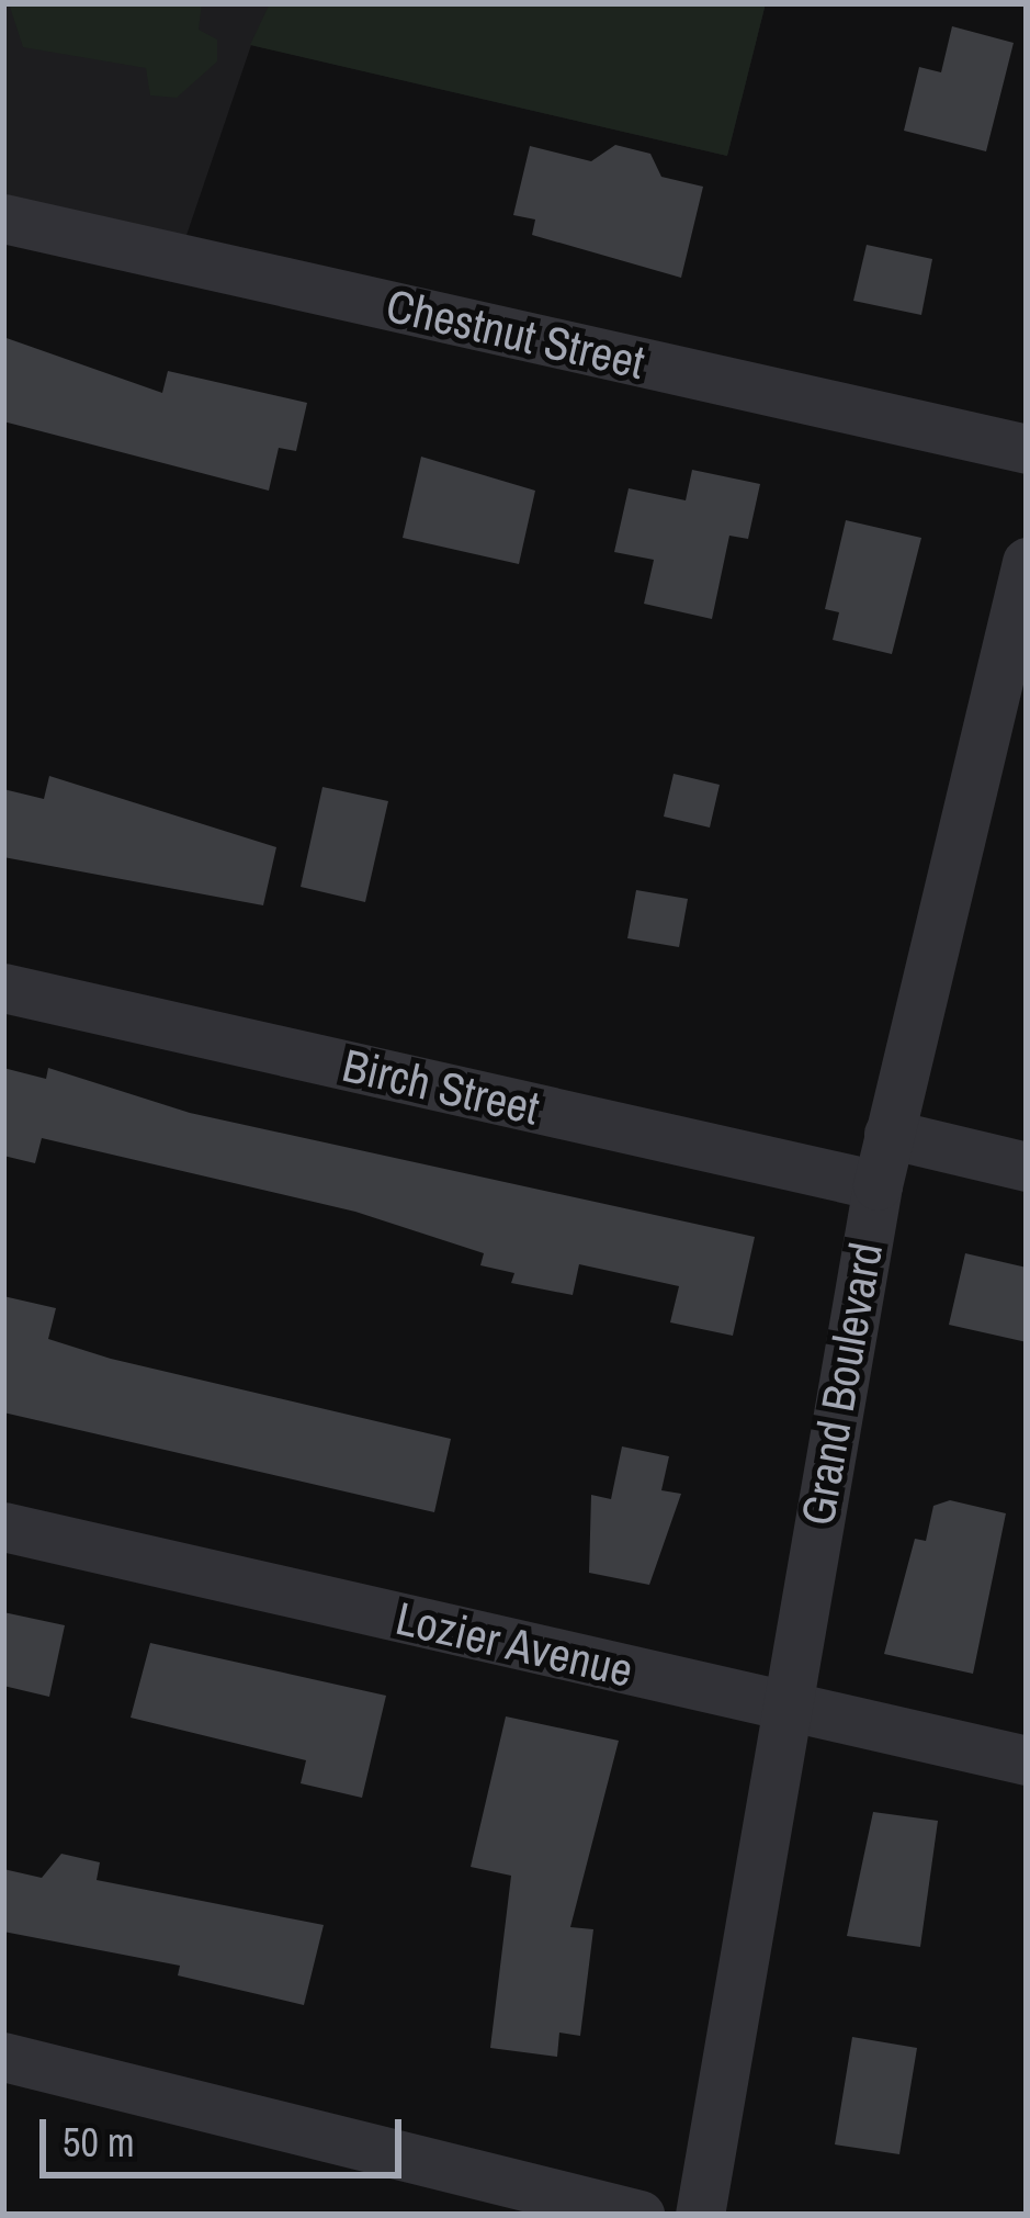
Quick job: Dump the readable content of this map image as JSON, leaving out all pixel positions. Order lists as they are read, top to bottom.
{
  "streets": {
    "street": [
      "Chestnut Street",
      "Birch Street",
      "Grand Boulevard",
      "Lozier Avenue"
    ]
  },
  "crossings": [
    ["Birch Street", "Grand Boulevard"],
    ["Grand Boulevard", "Lozier Avenue"]
  ],
  "scale_bar": "50 m"
}
